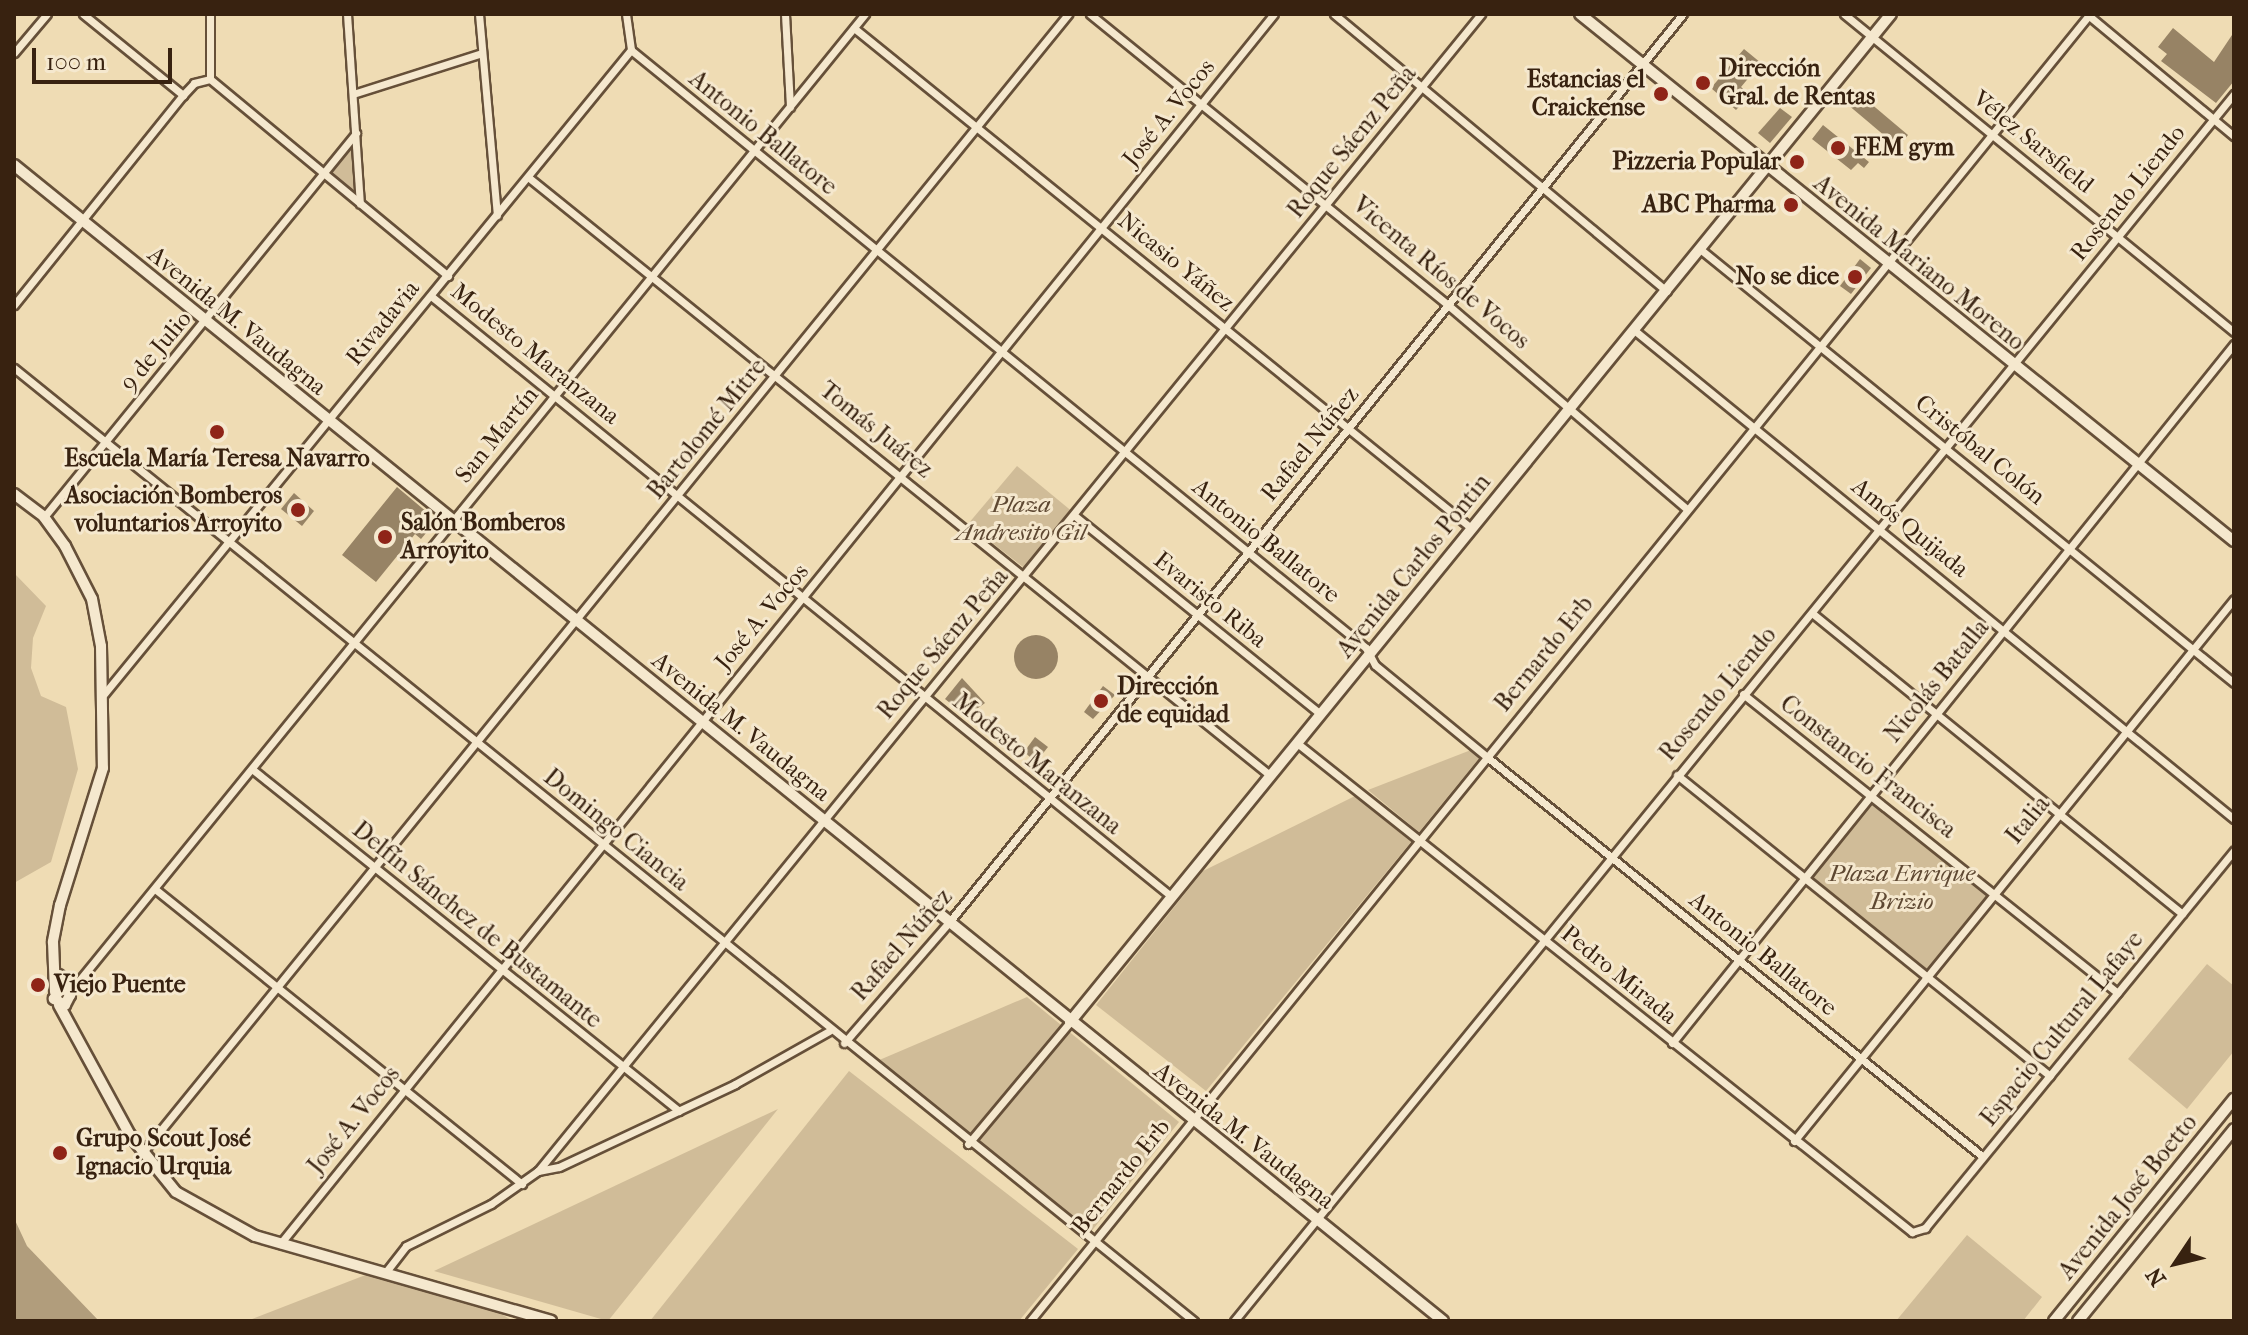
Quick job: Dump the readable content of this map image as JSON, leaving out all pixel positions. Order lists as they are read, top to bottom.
{
  "streets": {
    "main road": [
      "Avenida Mariano Moreno",
      "Avenida M. Vaudagna",
      "Avenida Carlos Pontin",
      "Avenida José Boetto"
    ],
    "street": [
      "José A. Vocos",
      "Antonio Ballatore",
      "Roque Sáenz Peña",
      "Vélez Sarsfield",
      "Rosendo Liendo",
      "Nicasio Yáñez",
      "Vicenta Ríos de Vocos",
      "Rivadavia",
      "9 de Julio",
      "Modesto Maranzana",
      "Bartolomé Mitre",
      "Tomás Juárez",
      "San Martín",
      "Rafael Núñez",
      "Cristóbal Colón",
      "Amós Quijada",
      "Evaristo Riba",
      "Bernardo Erb",
      "Nicolás Batalla",
      "Constancio Francisca",
      "Italia",
      "Domingo Ciancia",
      "Delfín Sánchez de Bustamante",
      "Pedro Mirada",
      "Espacio Cultural Lafaye"
    ]
  },
  "crossings": [
    ["José A. Vocos", "Antonio Ballatore"],
    ["José A. Vocos", "Nicasio Yáñez"],
    ["José A. Vocos", "Vicenta Ríos de Vocos"],
    ["José A. Vocos", "Avenida M. Vaudagna"],
    ["José A. Vocos", "Modesto Maranzana"],
    ["José A. Vocos", "Tomás Juárez"],
    ["José A. Vocos", "Domingo Ciancia"],
    ["José A. Vocos", "Delfín Sánchez de Bustamante"],
    ["Antonio Ballatore", "Roque Sáenz Peña"],
    ["Antonio Ballatore", "Rosendo Liendo"],
    ["Antonio Ballatore", "Rivadavia"],
    ["Antonio Ballatore", "Bartolomé Mitre"],
    ["Antonio Ballatore", "San Martín"],
    ["Antonio Ballatore", "Rafael Núñez"],
    ["Antonio Ballatore", "Avenida Carlos Pontin"],
    ["Antonio Ballatore", "Bernardo Erb"],
    ["Antonio Ballatore", "Nicolás Batalla"],
    ["Antonio Ballatore", "Italia"],
    ["Antonio Ballatore", "Espacio Cultural Lafaye"],
    ["Roque Sáenz Peña", "Nicasio Yáñez"],
    ["Roque Sáenz Peña", "Vicenta Ríos de Vocos"],
    ["Roque Sáenz Peña", "Avenida M. Vaudagna"],
    ["Roque Sáenz Peña", "Modesto Maranzana"],
    ["Roque Sáenz Peña", "Tomás Juárez"],
    ["Roque Sáenz Peña", "Evaristo Riba"],
    ["Roque Sáenz Peña", "Domingo Ciancia"],
    ["Roque Sáenz Peña", "Delfín Sánchez de Bustamante"],
    ["Vélez Sarsfield", "Rosendo Liendo"],
    ["Vélez Sarsfield", "Avenida Carlos Pontin"],
    ["Vélez Sarsfield", "Bernardo Erb"],
    ["Rosendo Liendo", "Avenida Mariano Moreno"],
    ["Rosendo Liendo", "Avenida M. Vaudagna"],
    ["Rosendo Liendo", "Cristóbal Colón"],
    ["Rosendo Liendo", "Amós Quijada"],
    ["Rosendo Liendo", "Constancio Francisca"],
    ["Rosendo Liendo", "Pedro Mirada"],
    ["Nicasio Yáñez", "Bartolomé Mitre"],
    ["Nicasio Yáñez", "San Martín"],
    ["Nicasio Yáñez", "Rafael Núñez"],
    ["Nicasio Yáñez", "Avenida Carlos Pontin"],
    ["Avenida Mariano Moreno", "Rafael Núñez"],
    ["Avenida Mariano Moreno", "Avenida Carlos Pontin"],
    ["Avenida Mariano Moreno", "Bernardo Erb"],
    ["Avenida Mariano Moreno", "Nicolás Batalla"],
    ["Vicenta Ríos de Vocos", "Rafael Núñez"],
    ["Vicenta Ríos de Vocos", "Avenida Carlos Pontin"],
    ["Vicenta Ríos de Vocos", "Bernardo Erb"],
    ["Avenida M. Vaudagna", "Rivadavia"],
    ["Avenida M. Vaudagna", "9 de Julio"],
    ["Avenida M. Vaudagna", "Bartolomé Mitre"],
    ["Avenida M. Vaudagna", "San Martín"],
    ["Avenida M. Vaudagna", "Rafael Núñez"],
    ["Avenida M. Vaudagna", "Avenida Carlos Pontin"],
    ["Avenida M. Vaudagna", "Bernardo Erb"],
    ["Rivadavia", "Modesto Maranzana"],
    ["Rivadavia", "Tomás Juárez"],
    ["Rivadavia", "Domingo Ciancia"],
    ["9 de Julio", "Modesto Maranzana"],
    ["9 de Julio", "Domingo Ciancia"],
    ["Modesto Maranzana", "Bartolomé Mitre"],
    ["Modesto Maranzana", "San Martín"],
    ["Modesto Maranzana", "Rafael Núñez"],
    ["Modesto Maranzana", "Avenida Carlos Pontin"],
    ["Bartolomé Mitre", "Tomás Juárez"],
    ["Bartolomé Mitre", "Domingo Ciancia"],
    ["Bartolomé Mitre", "Delfín Sánchez de Bustamante"],
    ["Tomás Juárez", "San Martín"],
    ["Tomás Juárez", "Rafael Núñez"],
    ["Tomás Juárez", "Avenida Carlos Pontin"],
    ["San Martín", "Domingo Ciancia"],
    ["San Martín", "Delfín Sánchez de Bustamante"],
    ["Rafael Núñez", "Evaristo Riba"],
    ["Rafael Núñez", "Domingo Ciancia"],
    ["Cristóbal Colón", "Avenida Carlos Pontin"],
    ["Cristóbal Colón", "Bernardo Erb"],
    ["Cristóbal Colón", "Nicolás Batalla"],
    ["Cristóbal Colón", "Italia"],
    ["Amós Quijada", "Avenida Carlos Pontin"],
    ["Amós Quijada", "Bernardo Erb"],
    ["Amós Quijada", "Nicolás Batalla"],
    ["Amós Quijada", "Italia"],
    ["Avenida Carlos Pontin", "Evaristo Riba"],
    ["Avenida Carlos Pontin", "Domingo Ciancia"],
    ["Avenida Carlos Pontin", "Pedro Mirada"],
    ["Bernardo Erb", "Domingo Ciancia"],
    ["Bernardo Erb", "Pedro Mirada"],
    ["Nicolás Batalla", "Constancio Francisca"],
    ["Nicolás Batalla", "Pedro Mirada"],
    ["Constancio Francisca", "Italia"],
    ["Constancio Francisca", "Espacio Cultural Lafaye"],
    ["Italia", "Pedro Mirada"],
    ["Pedro Mirada", "Espacio Cultural Lafaye"]
  ],
  "parks": ["Plaza Andresito Gil", "Plaza Enrique Brizio"],
  "places": [
    "Dirección Gral. de Rentas",
    "Estancias el Craickense",
    "FEM gym",
    "Pizzeria Popular",
    "ABC Pharma",
    "No se dice",
    "Escuela María Teresa Navarro",
    "Asociación Bomberos voluntarios Arroyito",
    "Salón Bomberos Arroyito",
    "Dirección de equidad",
    "Viejo Puente",
    "Grupo Scout José Ignacio Urquia"
  ],
  "scale_bar": "100 m",
  "north": "bottom left"
}
